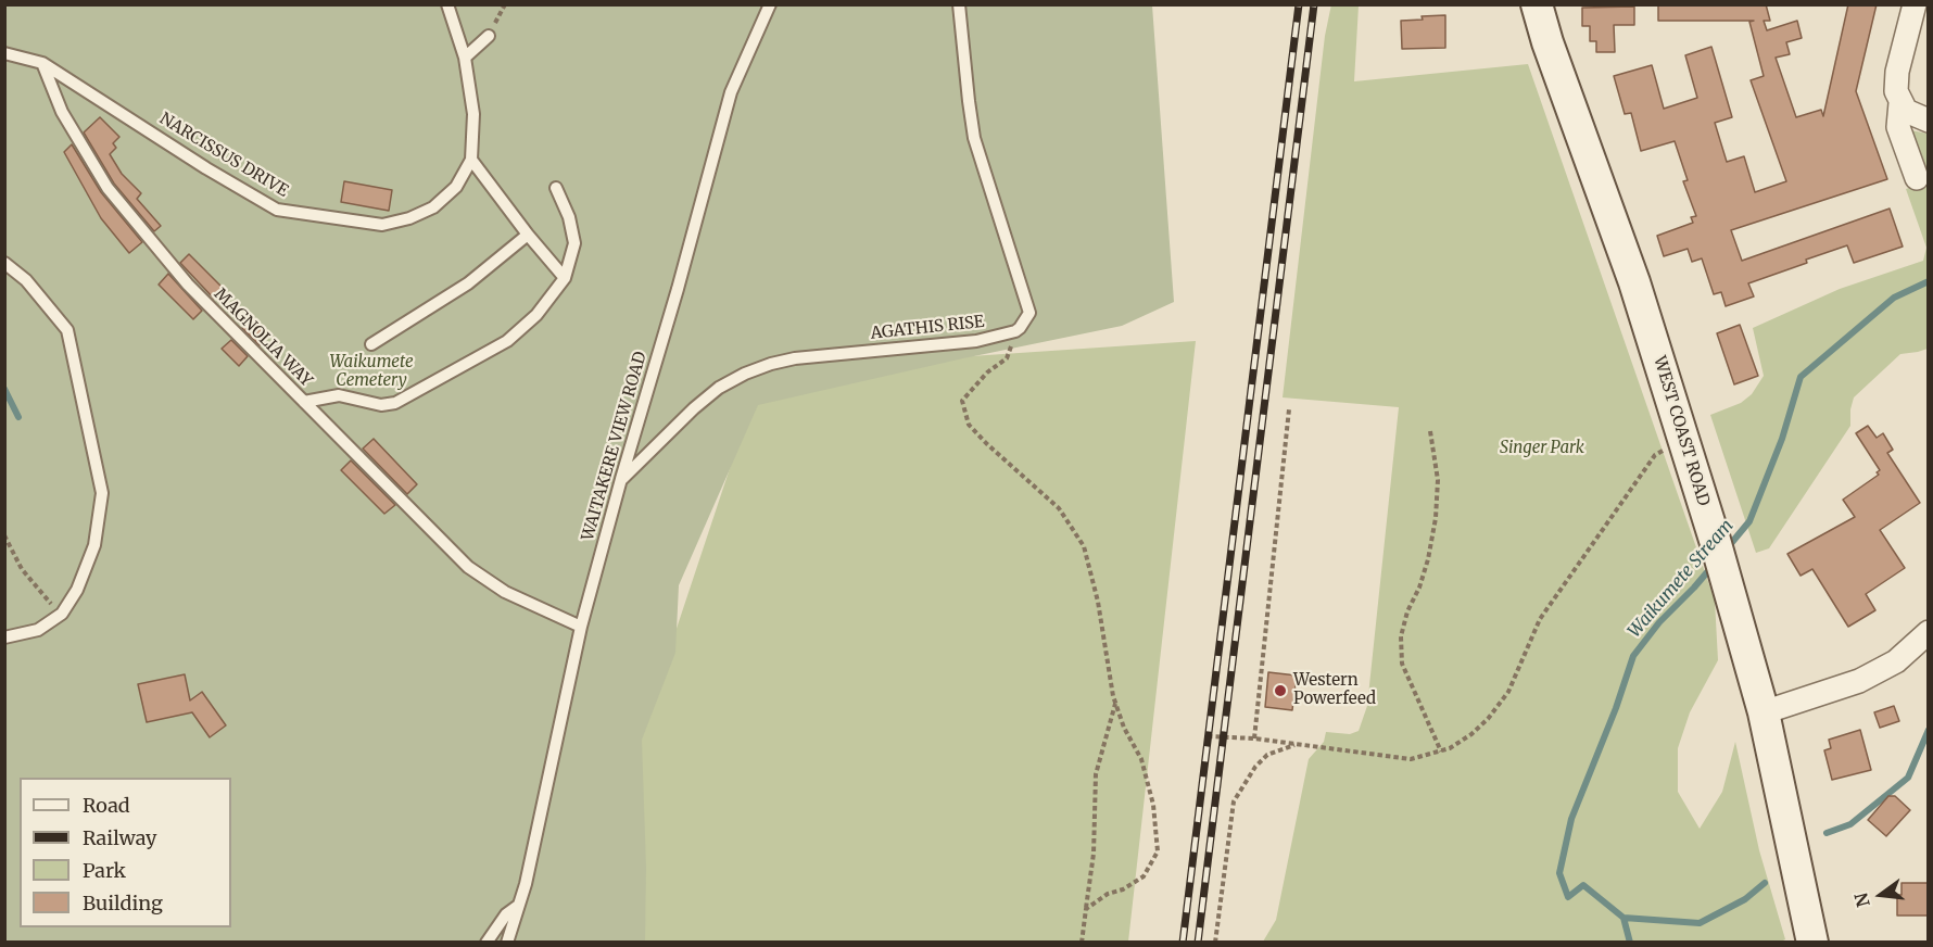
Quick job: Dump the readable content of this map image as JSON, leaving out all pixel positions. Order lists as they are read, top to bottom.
{
  "streets": {
    "main road": ["WEST COAST ROAD"],
    "lane": [
      "NARCISSUS DRIVE",
      "AGATHIS RISE",
      "MAGNOLIA WAY",
      "WAITAKERE VIEW ROAD"
    ]
  },
  "crossings": [
    ["NARCISSUS DRIVE", "MAGNOLIA WAY"],
    ["AGATHIS RISE", "WAITAKERE VIEW ROAD"],
    ["MAGNOLIA WAY", "WAITAKERE VIEW ROAD"]
  ],
  "water": ["Waikumete Stream"],
  "parks": ["Waikumete Cemetery", "Singer Park"],
  "places": ["Western Powerfeed"],
  "legend": [
    "Road",
    "Railway",
    "Park",
    "Building"
  ],
  "north": "left"
}
